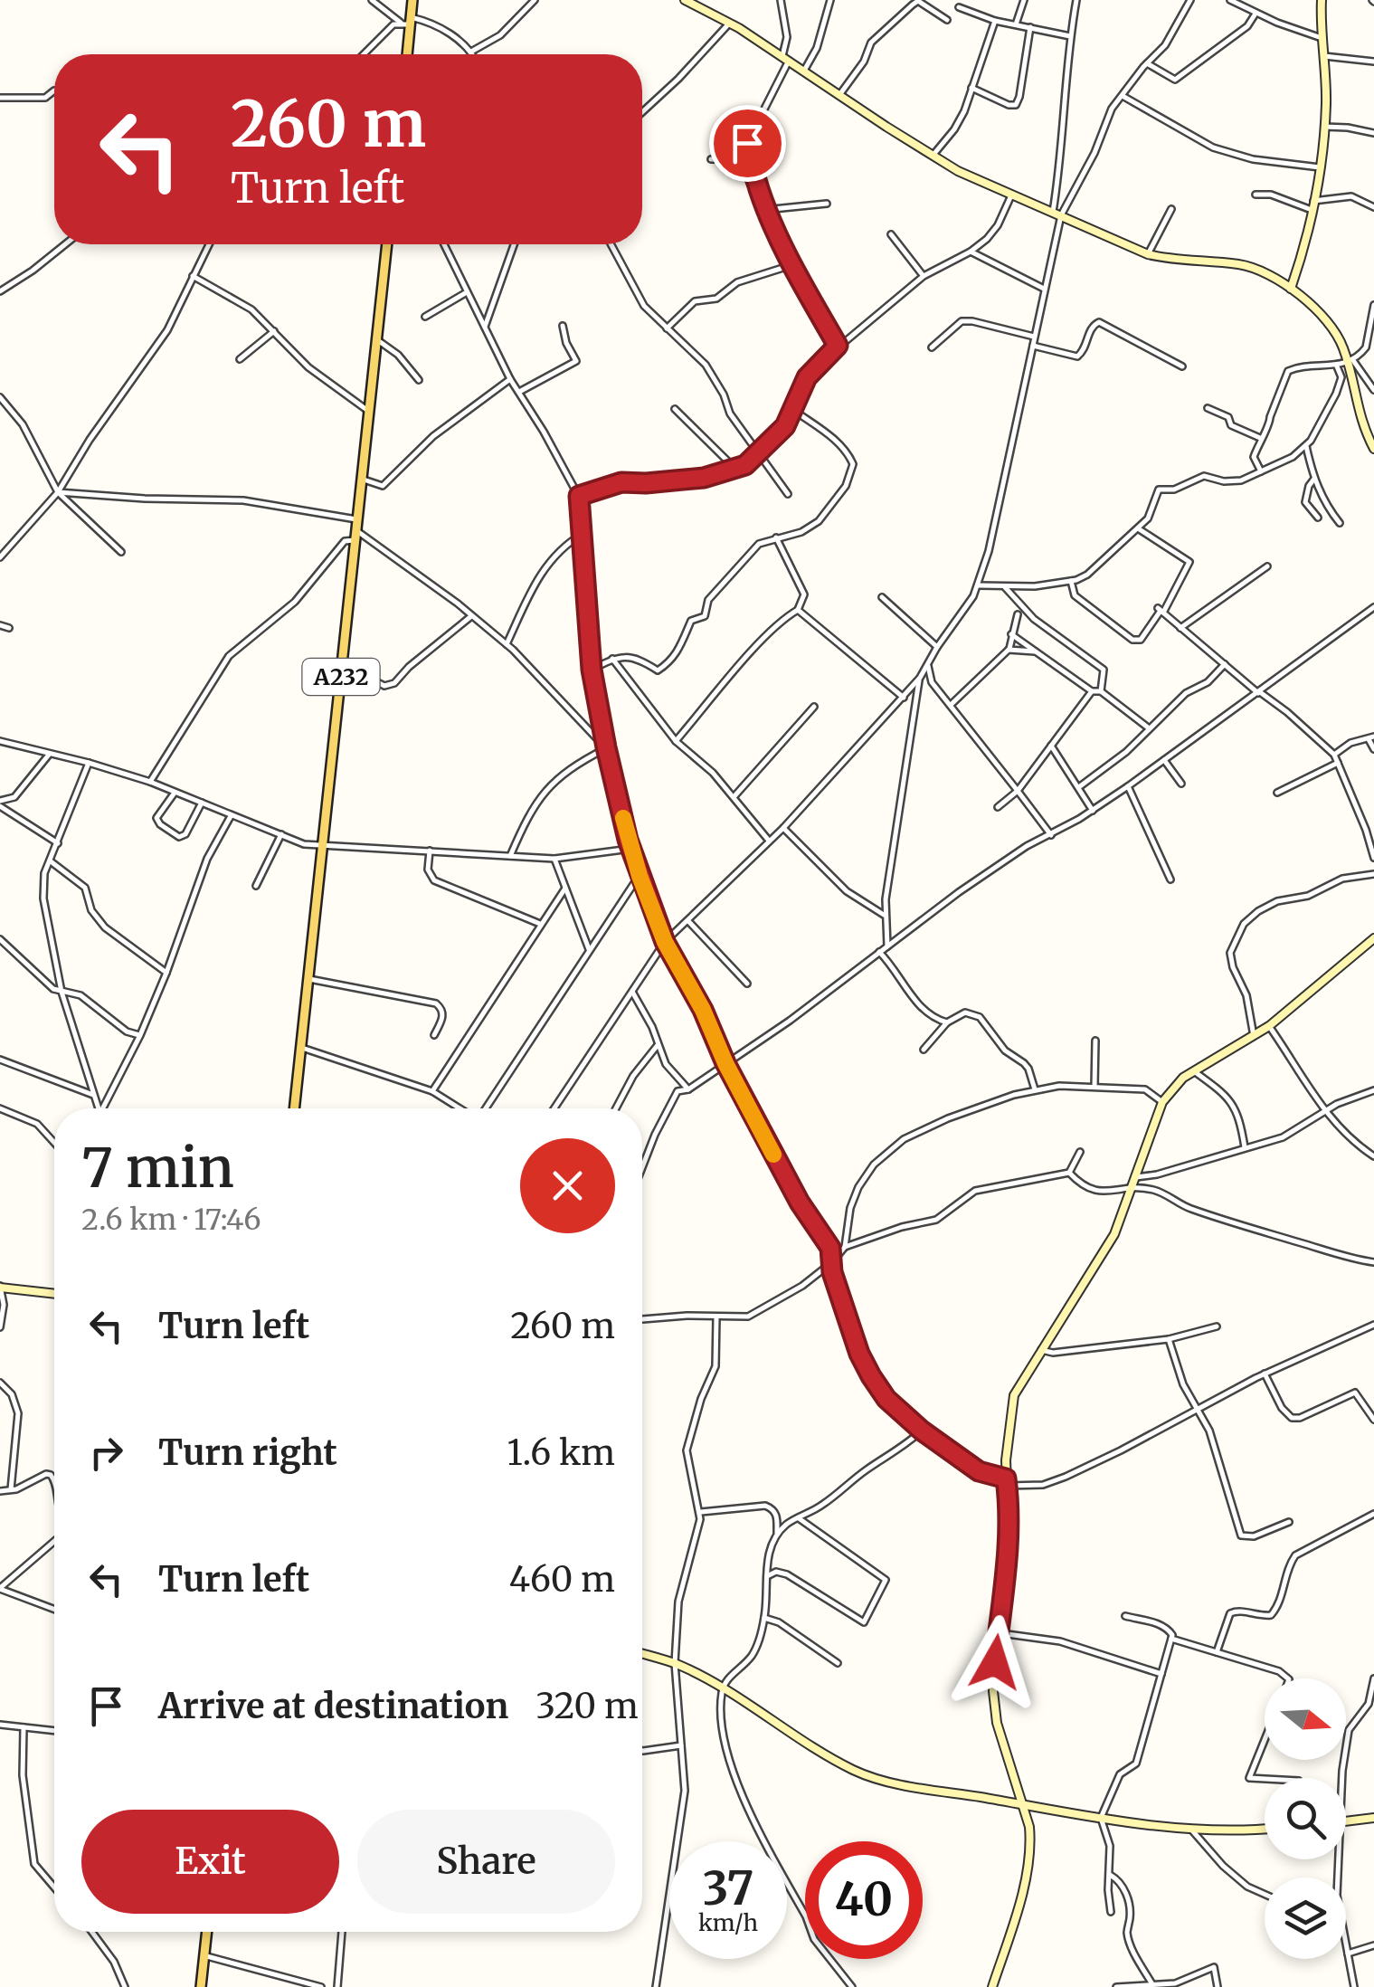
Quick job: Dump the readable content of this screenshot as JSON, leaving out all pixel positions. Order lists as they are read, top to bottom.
{
  "streets": {
    "main road": ["A232"]
  },
  "north": "right",
  "page": {
    "turn": ["260 m", "Turn left"],
    "heading": ["7 min", "2.6 km · 17:46"],
    "list": [
      {
        "name": "Turn left",
        "value": "260 m"
      },
      {
        "name": "Turn right",
        "value": "1.6 km"
      },
      {
        "name": "Turn left",
        "value": "460 m"
      },
      {
        "name": "Arrive at destination",
        "value": "320 m"
      }
    ],
    "buttons": ["Exit", "Share"],
    "speed": "37 km/h",
    "limit": "40"
  }
}
